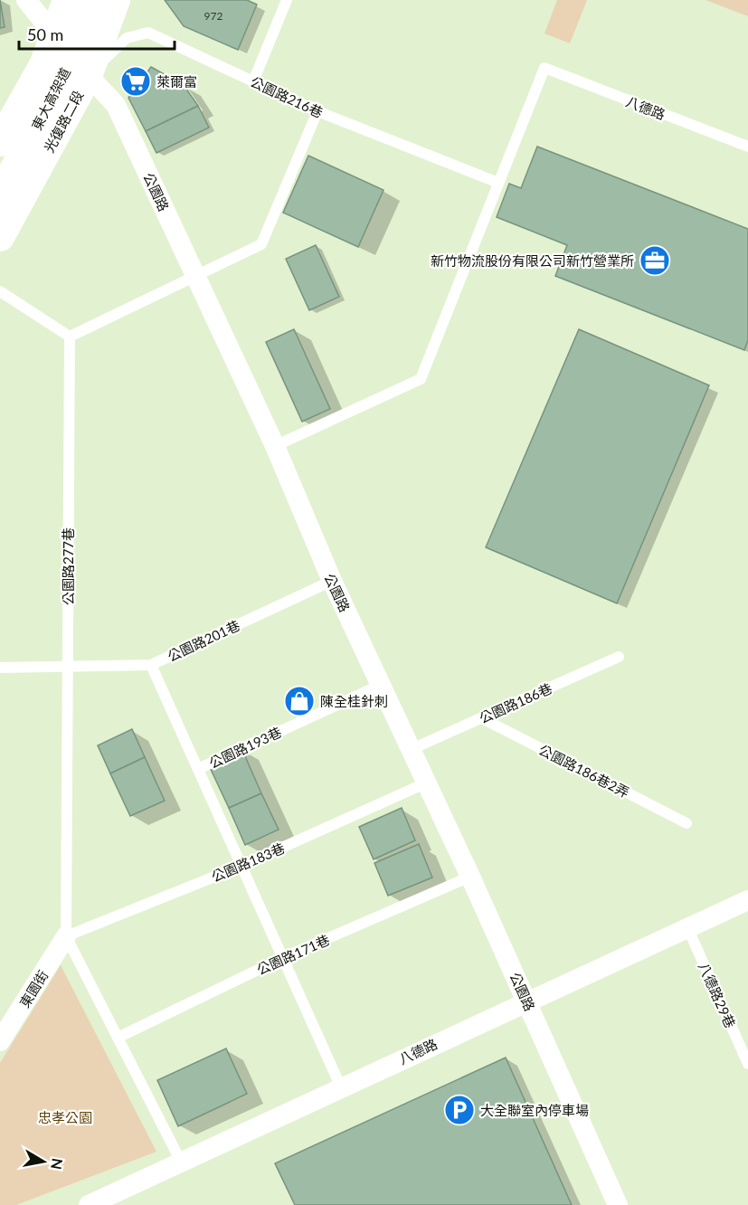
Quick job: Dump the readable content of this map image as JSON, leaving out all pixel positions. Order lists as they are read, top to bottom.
{
  "streets": {
    "main road": ["東大高架道", "光復路二段"],
    "street": ["八德路", "公園路", "東園街"],
    "lane": [
      "公園路216巷",
      "公園路277巷",
      "公園路201巷",
      "公園路186巷",
      "公園路193巷",
      "公園路186巷2弄",
      "公園路183巷",
      "公園路171巷",
      "八德路29巷"
    ]
  },
  "crossings": [
    ["公園路216巷", "八德路"],
    ["公園路216巷", "光復路二段"],
    ["公園路216巷", "公園路"],
    ["八德路", "公園路"],
    ["八德路", "八德路29巷"],
    ["光復路二段", "公園路"],
    ["公園路", "公園路201巷"],
    ["公園路", "公園路186巷"],
    ["公園路", "公園路193巷"],
    ["公園路", "公園路183巷"],
    ["公園路", "公園路171巷"],
    ["公園路277巷", "公園路201巷"],
    ["公園路277巷", "公園路183巷"],
    ["公園路277巷", "東園街"],
    ["公園路186巷", "公園路186巷2弄"],
    ["公園路183巷", "東園街"]
  ],
  "parks": ["忠孝公園"],
  "places": {
    "supermarket": ["萊爾富"],
    "office": ["新竹物流股份有限公司新竹營業所"],
    "shop": ["陳全桂針刺"],
    "parking": ["大全聯室內停車場"]
  },
  "house_numbers": ["972"],
  "scale_bar": "50 m",
  "north": "right"
}
